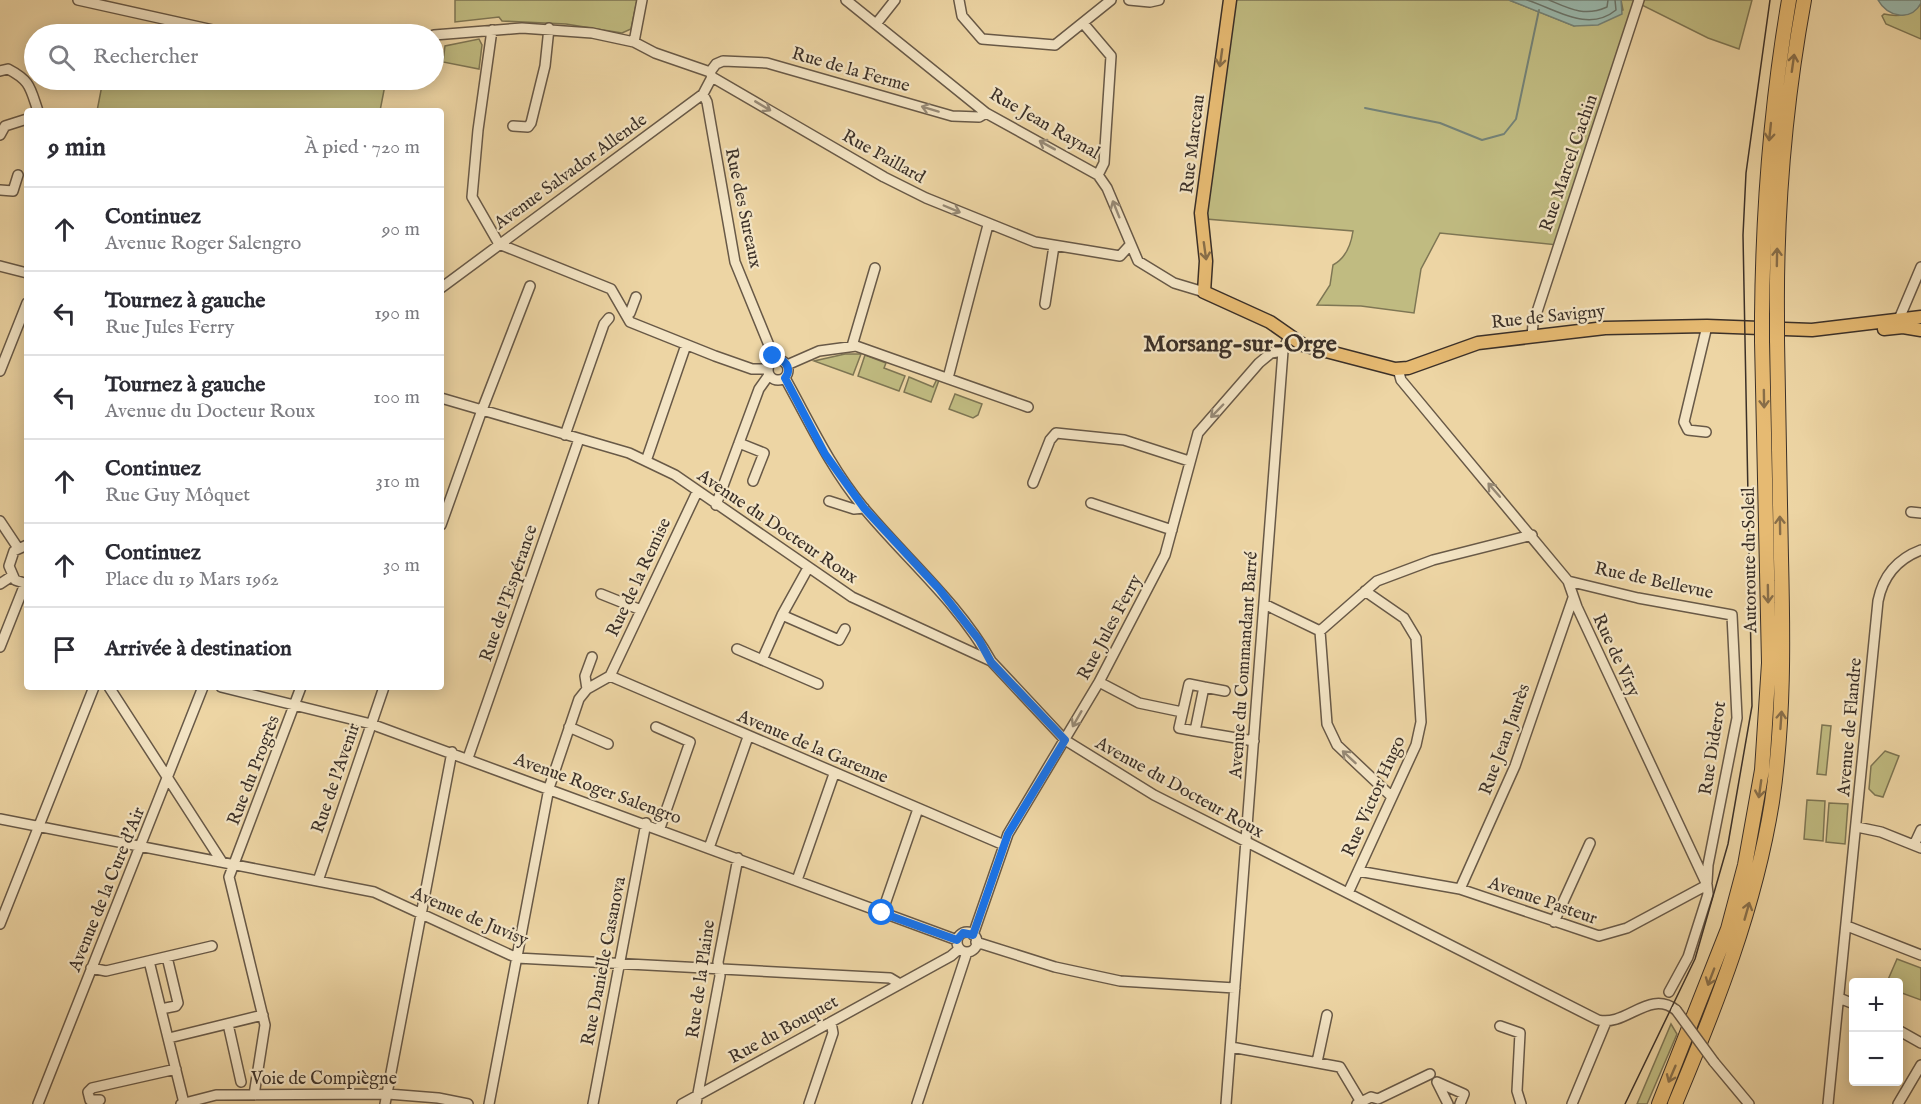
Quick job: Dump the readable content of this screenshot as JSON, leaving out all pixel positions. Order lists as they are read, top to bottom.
{
  "streets": {
    "highway": ["Autoroute du Soleil"],
    "main road": ["Rue Jean Raynal", "Rue Marceau", "Rue de Savigny"],
    "street": [
      "Rue de la Ferme",
      "Rue Paillard",
      "Rue Marcel Cachin",
      "Avenue Salvador Allende",
      "Rue des Sureaux",
      "Avenue du Docteur Roux",
      "Rue de la Remise",
      "Rue de Bellevue",
      "Rue de l'Espérance",
      "Rue Jules Ferry",
      "Rue de Viry",
      "Avenue du Commandant Barré",
      "Avenue de Flandre",
      "Rue Jean Jaurès",
      "Avenue de la Garenne",
      "Rue Diderot",
      "Rue du Progrès",
      "Rue de l'Avenir",
      "Avenue Roger Salengro",
      "Rue Victor Hugo",
      "Avenue de la Cure d'Air",
      "Avenue Pasteur",
      "Avenue de Juvisy",
      "Rue Danielle Casanova",
      "Rue de la Plaine",
      "Rue du Bouquet",
      "Voie de Compiègne"
    ]
  },
  "crossings": [
    ["Rue de la Ferme", "Rue Jean Raynal"],
    ["Rue de la Ferme", "Rue Paillard"],
    ["Rue de la Ferme", "Avenue Salvador Allende"],
    ["Rue Jean Raynal", "Rue Marceau"],
    ["Rue Jean Raynal", "Rue Paillard"],
    ["Rue Jean Raynal", "Rue de Savigny"],
    ["Rue Jean Raynal", "Rue de Viry"],
    ["Rue Jean Raynal", "Avenue du Commandant Barré"],
    ["Rue Paillard", "Avenue Salvador Allende"],
    ["Rue Marcel Cachin", "Rue de Savigny"],
    ["Avenue Salvador Allende", "Rue des Sureaux"],
    ["Rue de Savigny", "Rue de Viry"],
    ["Avenue du Docteur Roux", "Rue de la Remise"],
    ["Avenue du Docteur Roux", "Rue de l'Espérance"],
    ["Avenue du Docteur Roux", "Rue Jules Ferry"],
    ["Avenue du Docteur Roux", "Avenue du Commandant Barré"],
    ["Avenue du Docteur Roux", "Rue Victor Hugo"],
    ["Rue de la Remise", "Avenue de la Garenne"],
    ["Rue de Bellevue", "Rue de Viry"],
    ["Rue de Bellevue", "Rue Diderot"],
    ["Rue de l'Espérance", "Avenue Roger Salengro"],
    ["Rue Jules Ferry", "Avenue du Commandant Barré"],
    ["Rue Jules Ferry", "Avenue de la Garenne"],
    ["Rue de Viry", "Rue Jean Jaurès"],
    ["Rue de Viry", "Rue Diderot"],
    ["Rue de Viry", "Avenue Pasteur"],
    ["Rue Jean Jaurès", "Avenue Pasteur"],
    ["Rue Diderot", "Avenue Pasteur"],
    ["Rue du Progrès", "Avenue Roger Salengro"],
    ["Rue du Progrès", "Avenue de Juvisy"],
    ["Rue de l'Avenir", "Avenue Roger Salengro"],
    ["Rue de l'Avenir", "Avenue de Juvisy"],
    ["Avenue Roger Salengro", "Rue Danielle Casanova"],
    ["Avenue Roger Salengro", "Rue de la Plaine"],
    ["Rue Victor Hugo", "Avenue Pasteur"],
    ["Avenue de la Cure d'Air", "Avenue de Juvisy"],
    ["Avenue de Juvisy", "Rue Danielle Casanova"],
    ["Avenue de Juvisy", "Rue de la Plaine"],
    ["Avenue de Juvisy", "Rue du Bouquet"],
    ["Rue de la Plaine", "Rue du Bouquet"]
  ],
  "one_way": [
    "Rue de la Ferme",
    "Rue Marceau",
    "Rue Paillard",
    "Rue de Viry"
  ],
  "districts": ["Morsang-sur-Orge"],
  "page": {
    "search": "Rechercher",
    "heading": ["9 min", "À pied · 720 m"],
    "list": [
      ["Continuez", "Avenue Roger Salengro", "90 m"],
      ["Tournez à gauche", "Rue Jules Ferry", "190 m"],
      ["Tournez à gauche", "Avenue du Docteur Roux", "100 m"],
      ["Continuez", "Rue Guy Môquet", "310 m"],
      ["Continuez", "Place du 19 Mars 1962", "30 m"],
      "Arrivée à destination"
    ],
    "map_buttons": ["+", "−"]
  }
}
